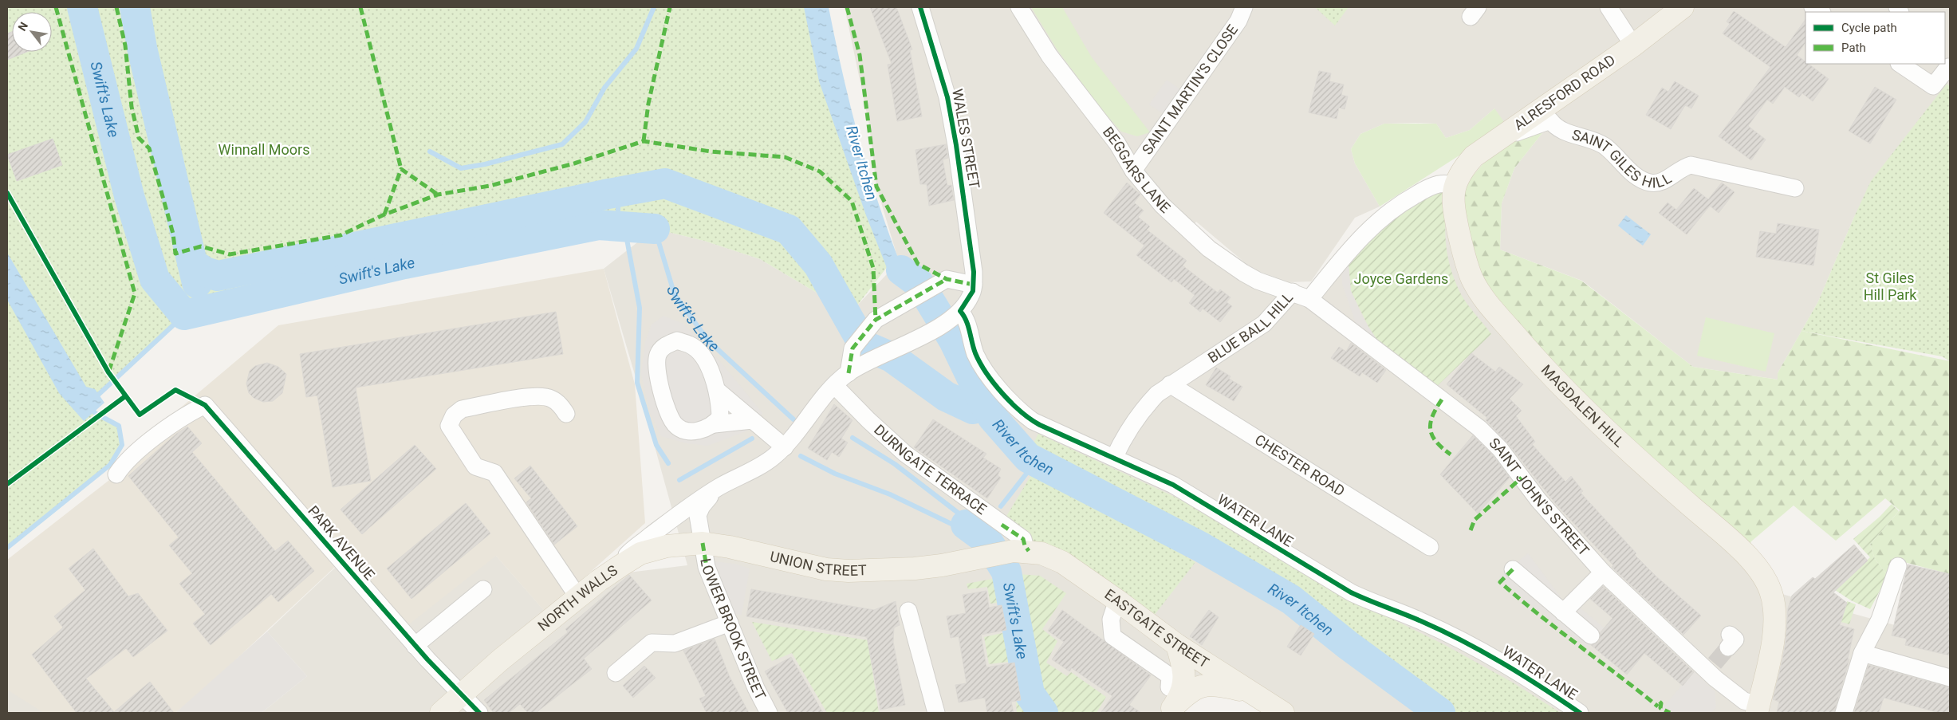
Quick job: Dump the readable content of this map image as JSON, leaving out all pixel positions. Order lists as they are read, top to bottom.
{
  "streets": {
    "main road": [
      "ALRESFORD ROAD",
      "MAGDALEN HILL",
      "UNION STREET",
      "NORTH WALLS",
      "EASTGATE STREET"
    ],
    "street": [
      "SAINT MARTIN'S CLOSE",
      "WALES STREET",
      "SAINT GILES HILL",
      "BEGGARS LANE",
      "BLUE BALL HILL",
      "CHESTER ROAD",
      "DURNGATE TERRACE",
      "SAINT JOHN'S STREET",
      "WATER LANE",
      "PARK AVENUE",
      "LOWER BROOK STREET"
    ]
  },
  "crossings": [
    ["SAINT MARTIN'S CLOSE", "BEGGARS LANE"],
    ["ALRESFORD ROAD", "SAINT GILES HILL"],
    ["ALRESFORD ROAD", "BLUE BALL HILL"],
    ["ALRESFORD ROAD", "MAGDALEN HILL"],
    ["BEGGARS LANE", "BLUE BALL HILL"],
    ["BLUE BALL HILL", "MAGDALEN HILL"],
    ["BLUE BALL HILL", "CHESTER ROAD"],
    ["BLUE BALL HILL", "SAINT JOHN'S STREET"],
    ["BLUE BALL HILL", "WATER LANE"],
    ["MAGDALEN HILL", "SAINT JOHN'S STREET"],
    ["DURNGATE TERRACE", "UNION STREET"],
    ["DURNGATE TERRACE", "NORTH WALLS"],
    ["DURNGATE TERRACE", "EASTGATE STREET"],
    ["WATER LANE", "NORTH WALLS"],
    ["PARK AVENUE", "NORTH WALLS"],
    ["UNION STREET", "NORTH WALLS"],
    ["UNION STREET", "LOWER BROOK STREET"],
    ["UNION STREET", "EASTGATE STREET"],
    ["NORTH WALLS", "LOWER BROOK STREET"]
  ],
  "water": ["Swift's Lake", "River Itchen"],
  "parks": ["Winnall Moors", "St Giles Hill Park", "Joyce Gardens"],
  "legend": ["Cycle path", "Path"],
  "north": "top left"
}
